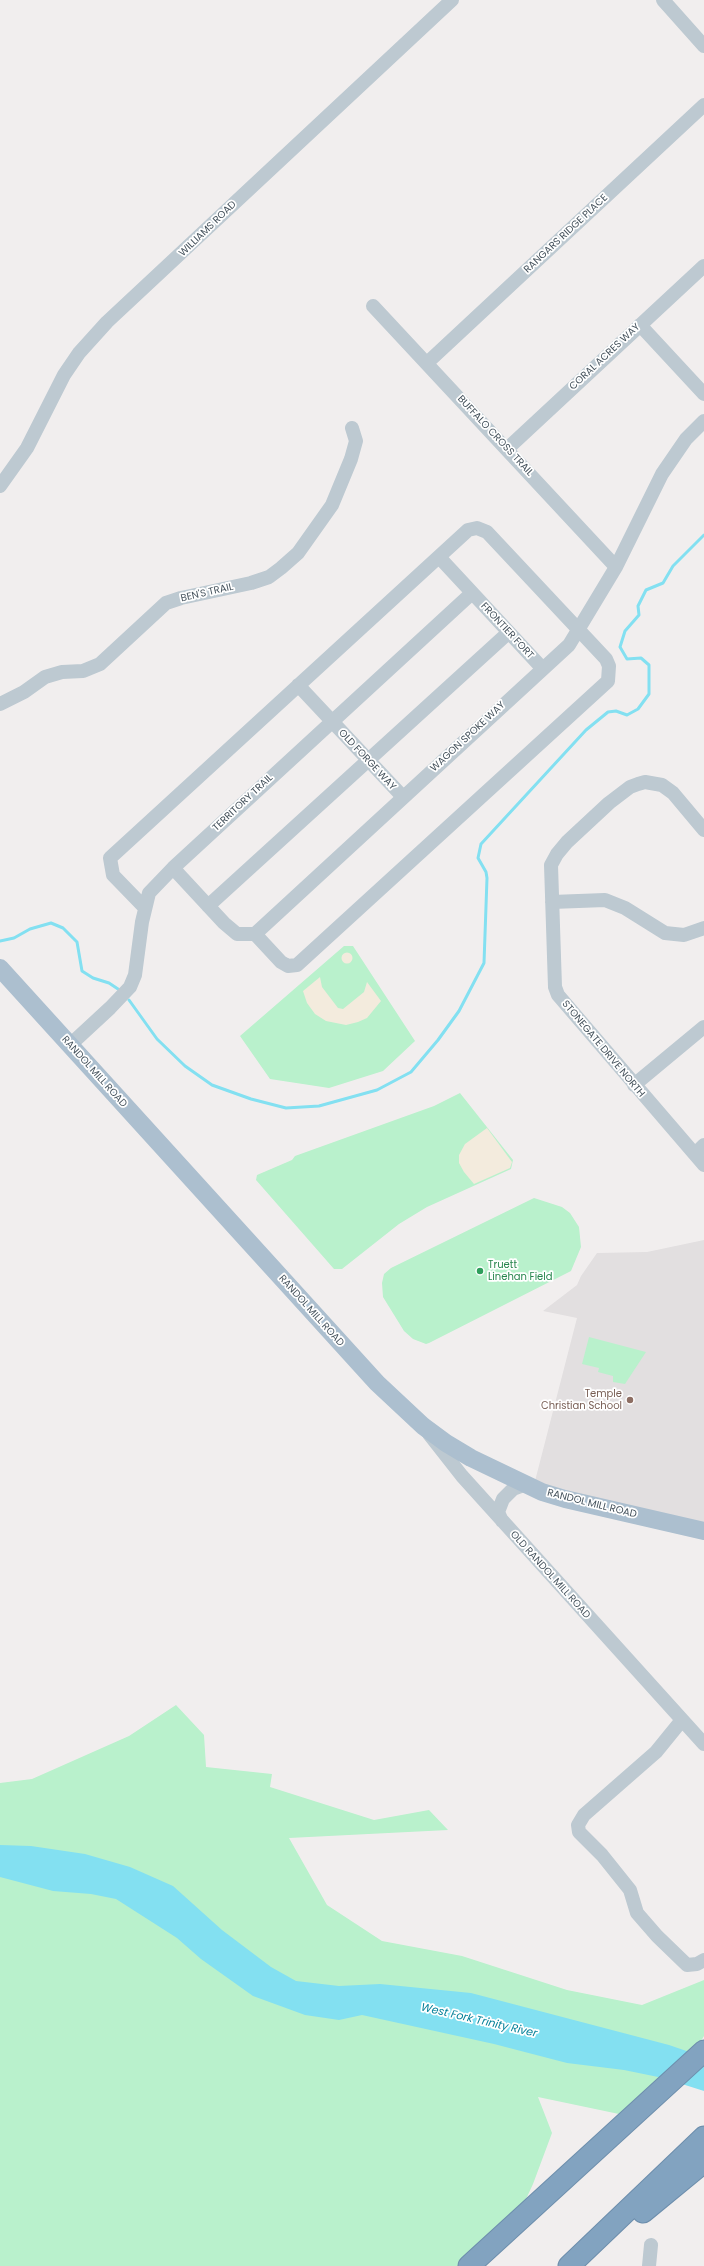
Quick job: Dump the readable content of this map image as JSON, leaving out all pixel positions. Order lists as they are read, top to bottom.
{
  "streets": {
    "main road": ["RANDOL MILL ROAD"],
    "street": [
      "WILLIAMS ROAD",
      "RANGARS RIDGE PLACE",
      "CORAL ACRES WAY",
      "BUFFALO CROSS TRAIL",
      "BEN'S TRAIL",
      "FRONTIER FORT",
      "WAGON SPOKE WAY",
      "OLD FORGE WAY",
      "TERRITORY TRAIL",
      "STONEGATE DRIVE NORTH",
      "OLD RANDOL MILL ROAD"
    ]
  },
  "crossings": [
    ["RANGARS RIDGE PLACE", "BUFFALO CROSS TRAIL"],
    ["CORAL ACRES WAY", "BUFFALO CROSS TRAIL"],
    ["BUFFALO CROSS TRAIL", "WAGON SPOKE WAY"],
    ["FRONTIER FORT", "WAGON SPOKE WAY"],
    ["FRONTIER FORT", "TERRITORY TRAIL"],
    ["WAGON SPOKE WAY", "OLD FORGE WAY"],
    ["OLD FORGE WAY", "TERRITORY TRAIL"],
    ["TERRITORY TRAIL", "RANDOL MILL ROAD"],
    ["RANDOL MILL ROAD", "OLD RANDOL MILL ROAD"]
  ],
  "water": ["West Fork Trinity River"],
  "places": ["Truett Linehan Field", "Temple Christian School"]
}
